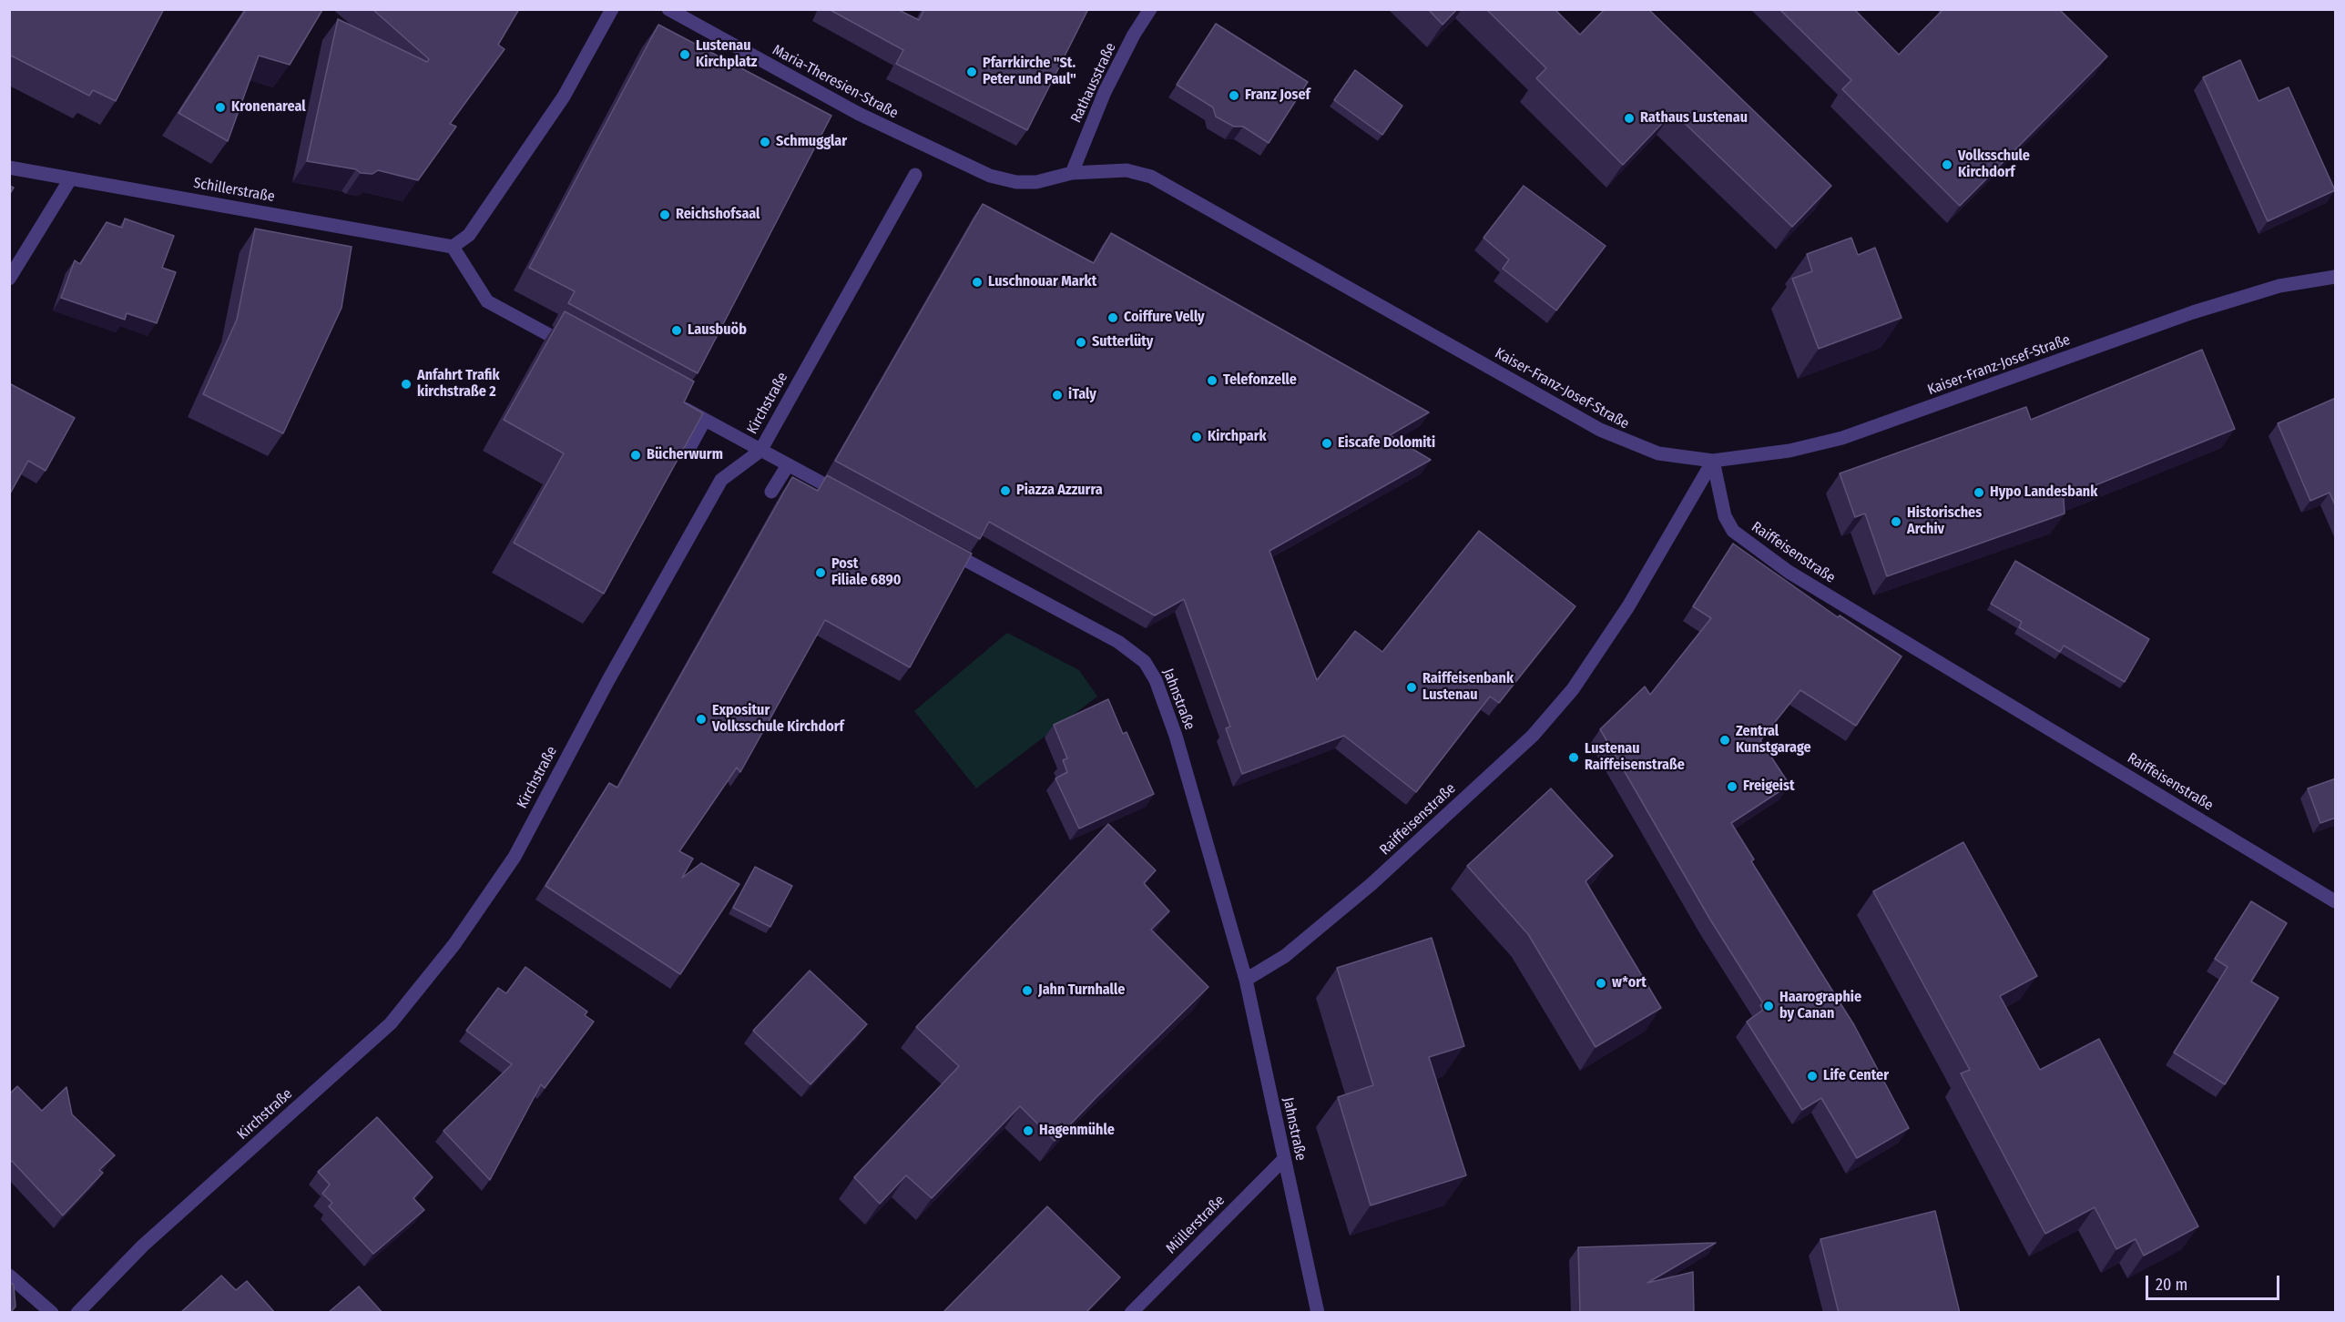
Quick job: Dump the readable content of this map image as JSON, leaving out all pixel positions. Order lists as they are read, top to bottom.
{
  "streets": {
    "street": [
      "Maria-Theresien-Straße",
      "Rathausstraße",
      "Schillerstraße",
      "Kaiser-Franz-Josef-Straße",
      "Kirchstraße",
      "Raiffeisenstraße",
      "Jahnstraße",
      "Müllerstraße"
    ]
  },
  "crossings": [
    ["Maria-Theresien-Straße", "Kaiser-Franz-Josef-Straße"],
    ["Rathausstraße", "Kaiser-Franz-Josef-Straße"],
    ["Kaiser-Franz-Josef-Straße", "Raiffeisenstraße"],
    ["Raiffeisenstraße", "Jahnstraße"],
    ["Jahnstraße", "Müllerstraße"]
  ],
  "places": [
    "Lustenau Kirchplatz",
    "Pfarrkirche \"St. Peter und Paul\"",
    "Franz Josef",
    "Kronenareal",
    "Rathaus Lustenau",
    "Schmugglar",
    "Volksschule Kirchdorf",
    "Reichshofsaal",
    "Luschnouar Markt",
    "Coiffure Velly",
    "Lausbuöb",
    "Sutterlüty",
    "Telefonzelle",
    "Anfahrt Trafik kirchstraße 2",
    "iTaly",
    "Kirchpark",
    "Eiscafe Dolomiti",
    "Bücherwurm",
    "Piazza Azzurra",
    "Hypo Landesbank",
    "Historisches Archiv",
    "Post Filiale 6890",
    "Raiffeisenbank Lustenau",
    "Expositur Volksschule Kirchdorf",
    "Zentral Kunstgarage",
    "Lustenau Raiffeisenstraße",
    "Freigeist",
    "w*ort",
    "Jahn Turnhalle",
    "Haarographie by Canan",
    "Life Center",
    "Hagenmühle"
  ],
  "scale_bar": "20 m"
}
